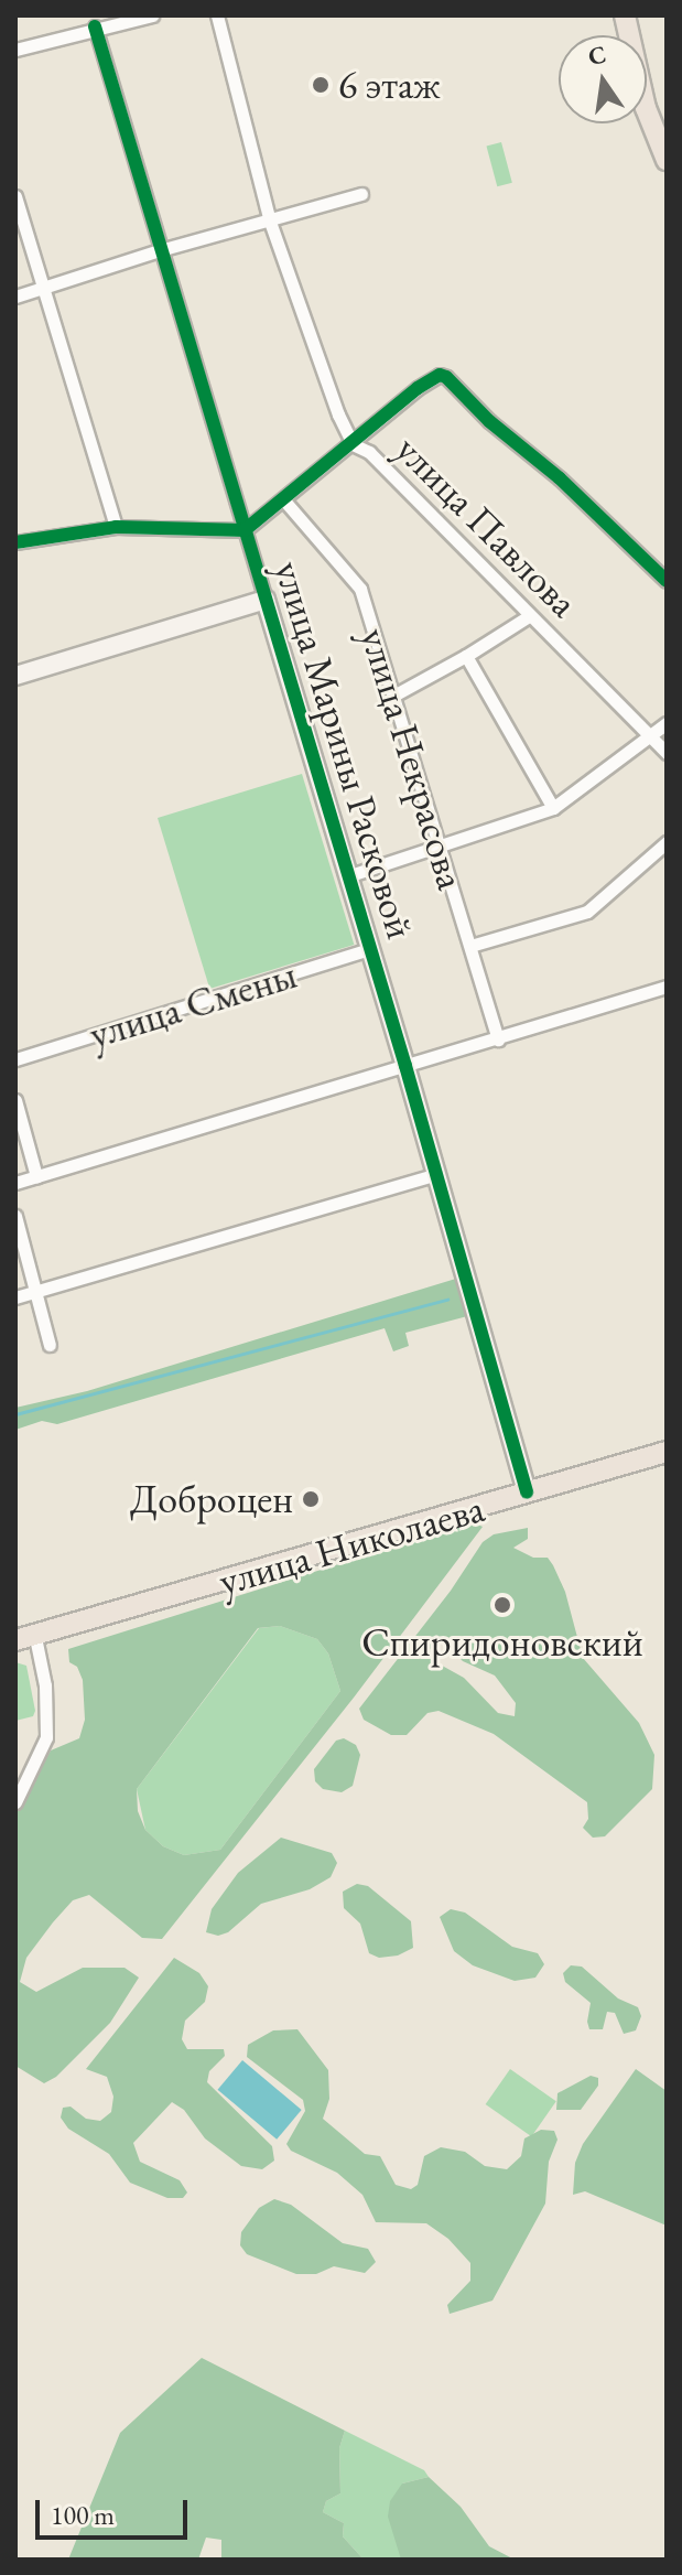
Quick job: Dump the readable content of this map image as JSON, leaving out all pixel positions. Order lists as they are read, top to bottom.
{
  "streets": {
    "main road": ["улица Николаева"],
    "street": [
      "улица Павлова",
      "улица Марины Расковой",
      "улица Некрасова",
      "улица Смены"
    ]
  },
  "crossings": [
    ["улица Марины Расковой", "улица Смены"],
    ["улица Марины Расковой", "улица Николаева"]
  ],
  "places": ["6 этаж", "Доброцен", "Спиридоновский"],
  "scale_bar": "100 m",
  "north": "top"
}
